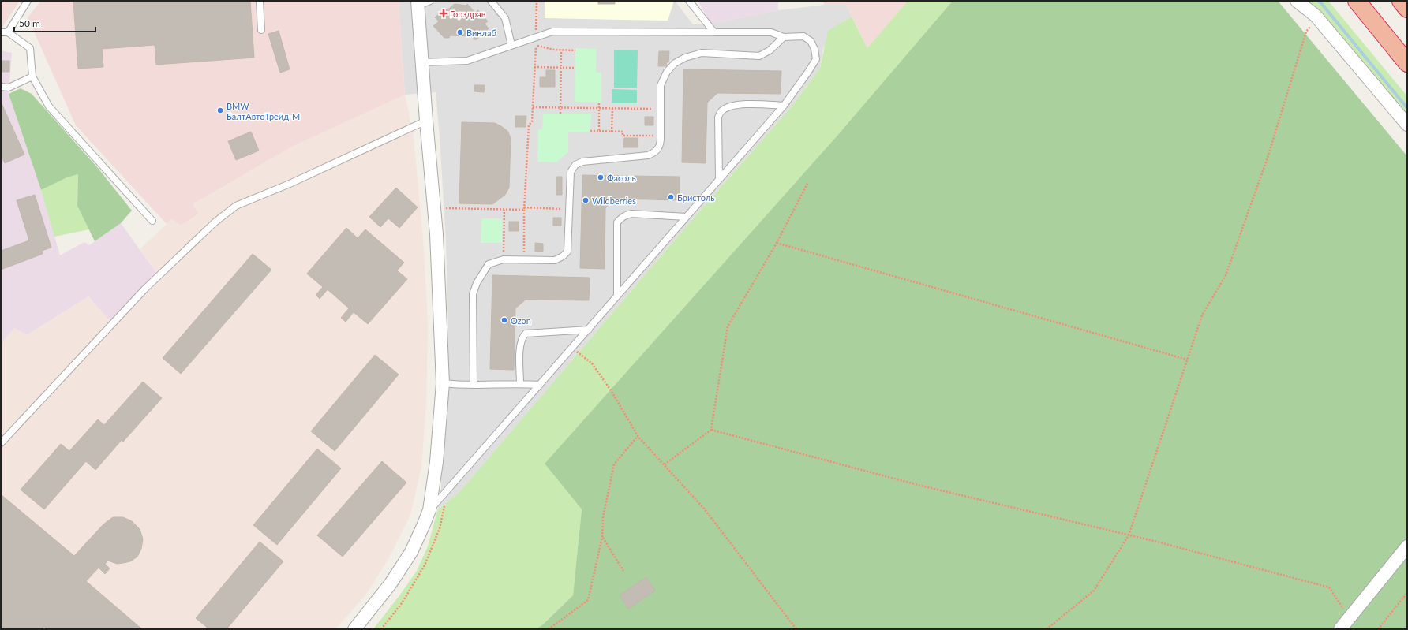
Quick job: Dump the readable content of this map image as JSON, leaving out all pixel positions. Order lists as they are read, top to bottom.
{
  "places": {
    "health": ["Горздрав"],
    "other": [
      "Винлаб",
      "BMW БалтАвтоТрейд-М",
      "Фасоль",
      "Бристоль",
      "Wildberries",
      "Ozon"
    ]
  },
  "scale_bar": "50 m"
}
